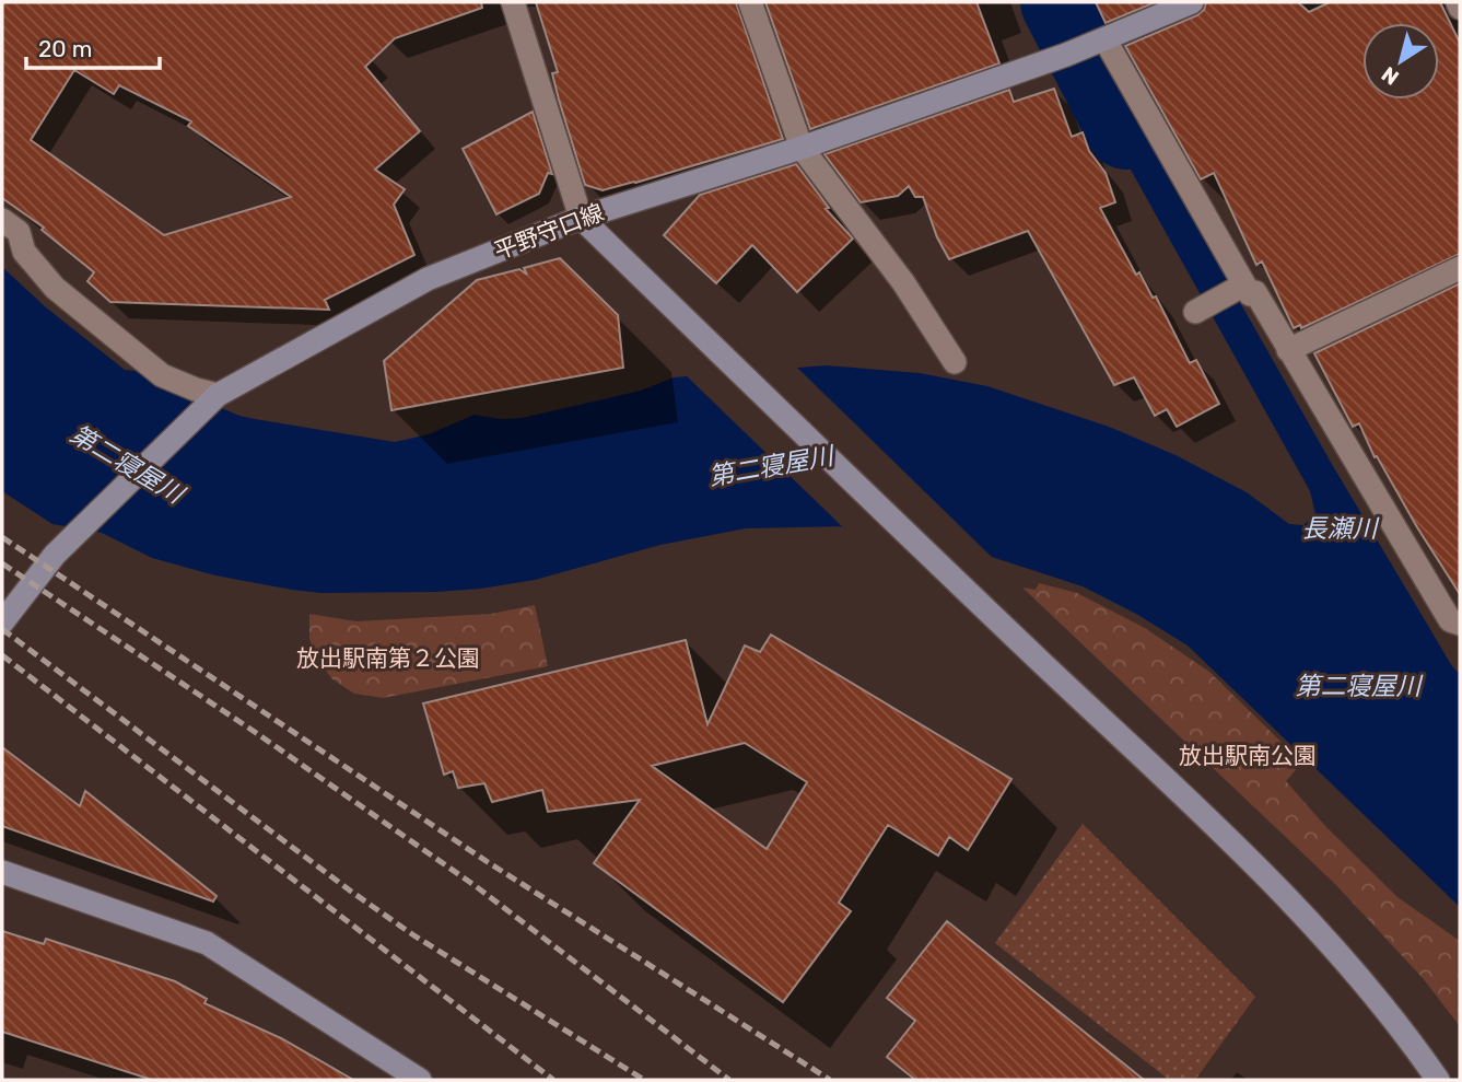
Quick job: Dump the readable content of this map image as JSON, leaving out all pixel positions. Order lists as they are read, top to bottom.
{
  "streets": {
    "street": ["平野守口線"]
  },
  "water": ["第二寝屋川", "長瀬川"],
  "parks": ["放出駅南第２公園", "放出駅南公園"],
  "scale_bar": "20 m",
  "north": "bottom left"
}
